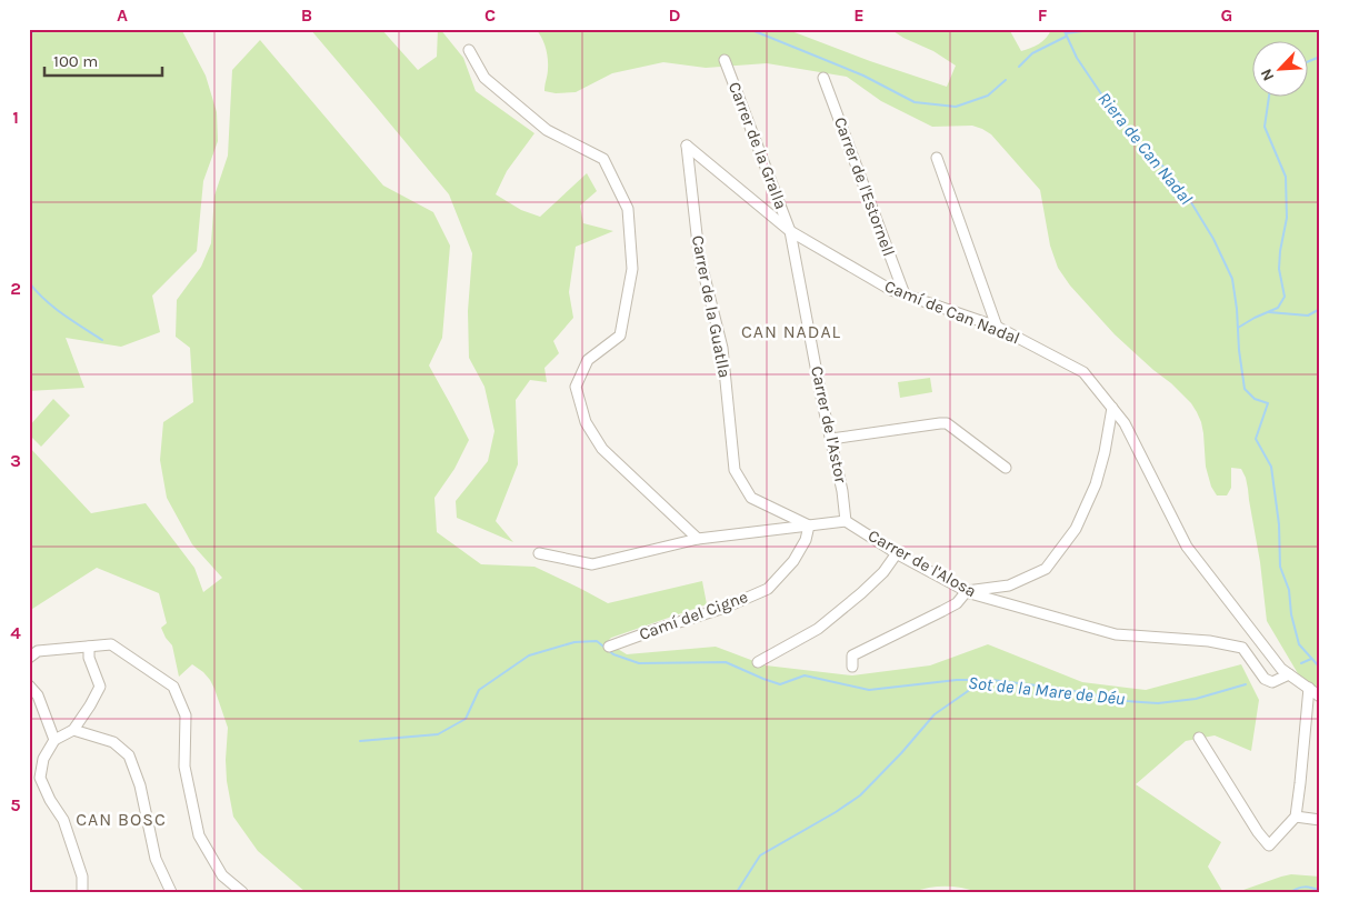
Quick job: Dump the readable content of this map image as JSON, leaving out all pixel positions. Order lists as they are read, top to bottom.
{
  "streets": {
    "street": [
      "Carrer de la Gralla",
      "Carrer de l'Estornell",
      "Carrer de la Guatlla",
      "Camí de Can Nadal",
      "Carrer de l'Astor",
      "Carrer de l'Alosa",
      "Camí del Cigne"
    ]
  },
  "crossings": [
    ["Carrer de la Gralla", "Camí de Can Nadal"],
    ["Carrer de la Gralla", "Carrer de l'Astor"],
    ["Carrer de l'Estornell", "Camí de Can Nadal"],
    ["Carrer de la Guatlla", "Camí de Can Nadal"],
    ["Carrer de la Guatlla", "Camí del Cigne"],
    ["Camí de Can Nadal", "Carrer de l'Astor"],
    ["Camí de Can Nadal", "Carrer de l'Alosa"],
    ["Carrer de l'Astor", "Carrer de l'Alosa"]
  ],
  "districts": ["CAN NADAL", "CAN BOSC"],
  "water": ["Riera de Can Nadal", "Sot de la Mare de Déu"],
  "scale_bar": "100 m",
  "north": "bottom left",
  "grid": {
    "columns": [
      "A",
      "B",
      "C",
      "D",
      "E",
      "F",
      "G"
    ],
    "rows": [
      "1",
      "2",
      "3",
      "4",
      "5"
    ]
  }
}
